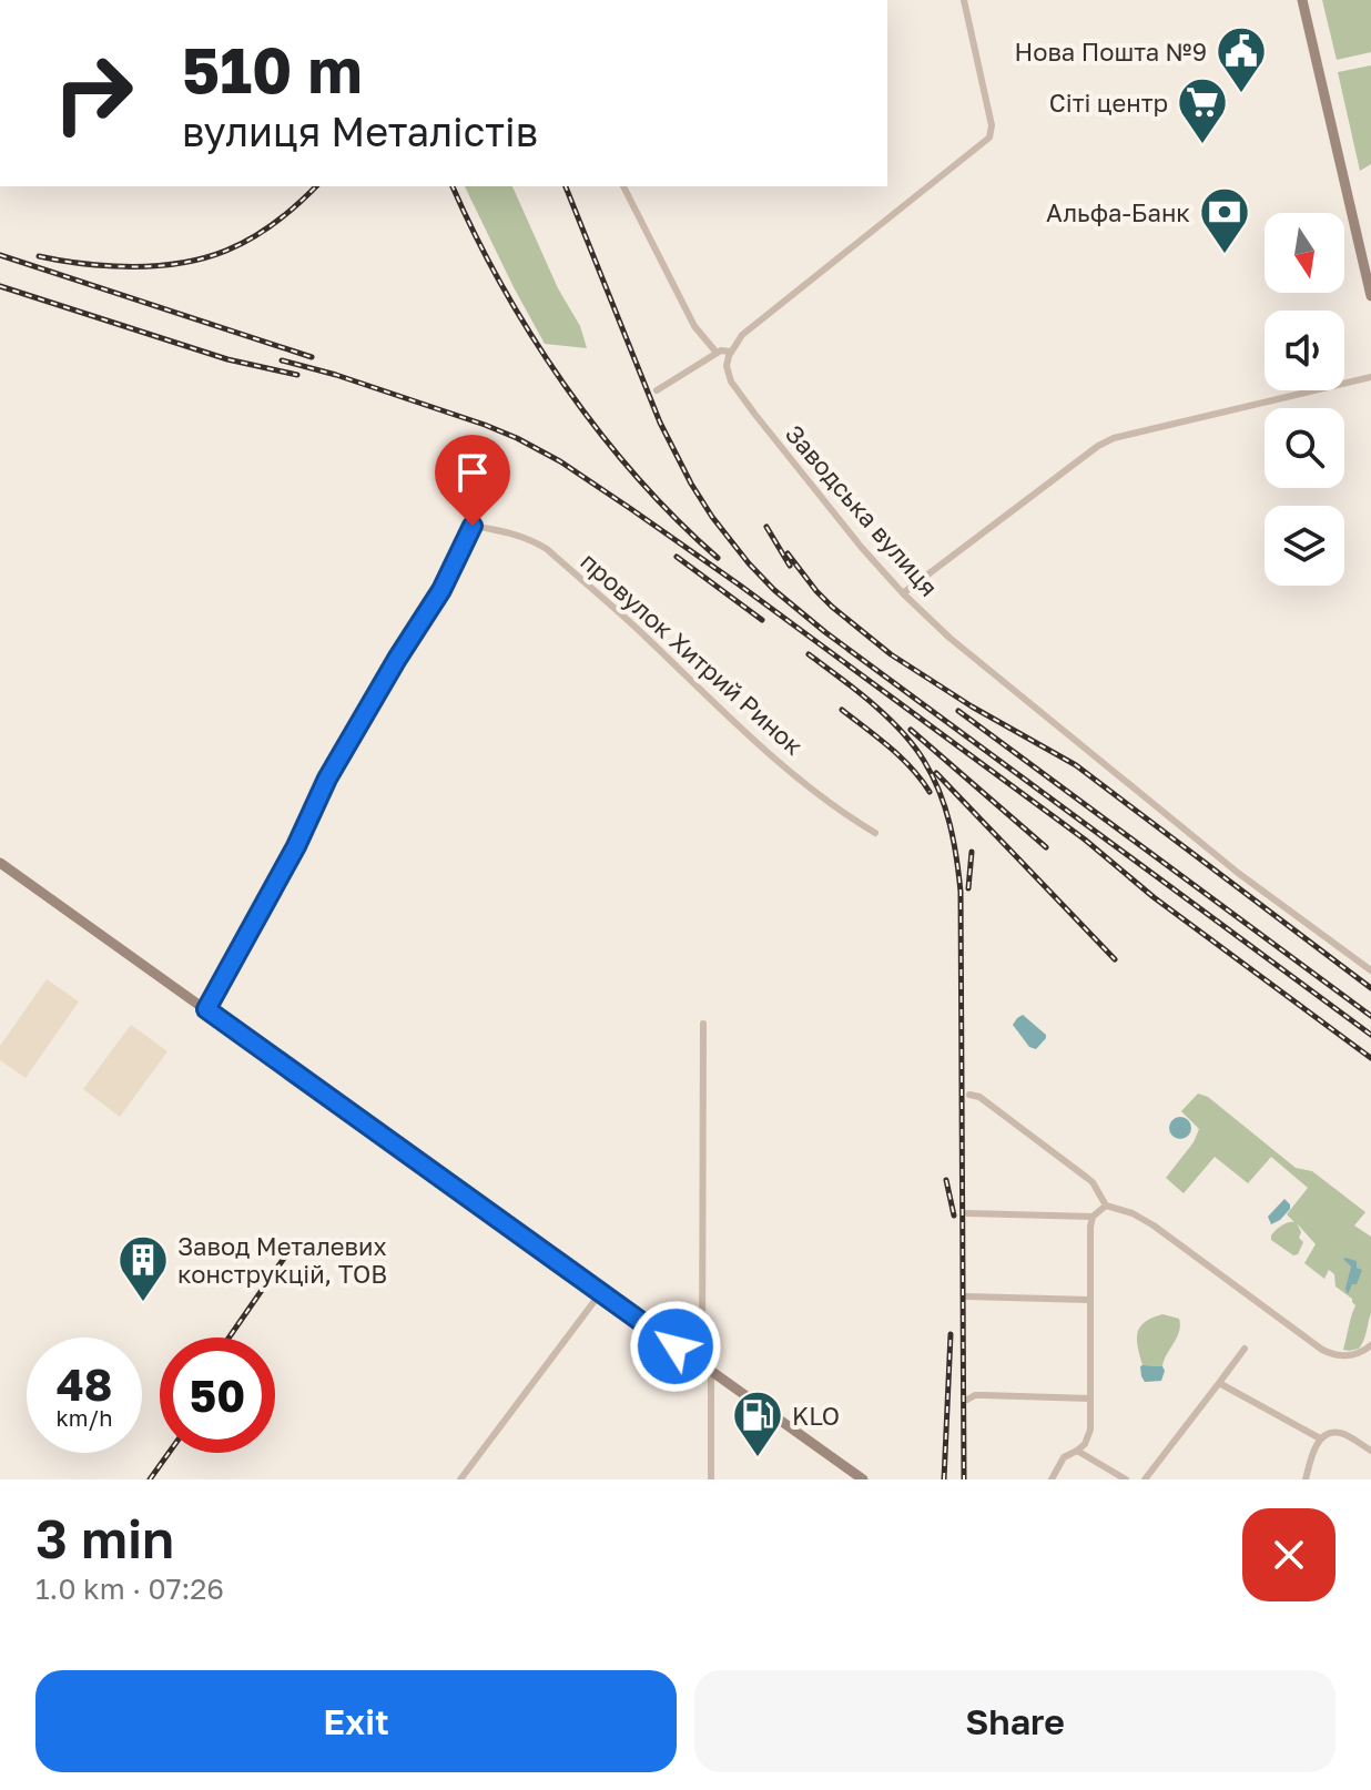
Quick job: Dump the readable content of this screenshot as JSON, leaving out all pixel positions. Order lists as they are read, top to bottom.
{
  "streets": {
    "street": ["Заводська вулиця", "провулок Хитрий Ринок"]
  },
  "places": {
    "public building": ["Нова Пошта №9"],
    "supermarket": ["Сіті центр"],
    "bank": ["Альфа-Банк"],
    "building": ["Завод Металевих конструкцій, ТОВ"],
    "fuel station": ["KLO"]
  },
  "north": "bottom",
  "page": {
    "turn": ["510 m", "вулиця Металістів"],
    "speed": "48 km/h",
    "limit": "50",
    "heading": ["3 min", "1.0 km · 07:26"],
    "buttons": ["Exit", "Share"]
  }
}
